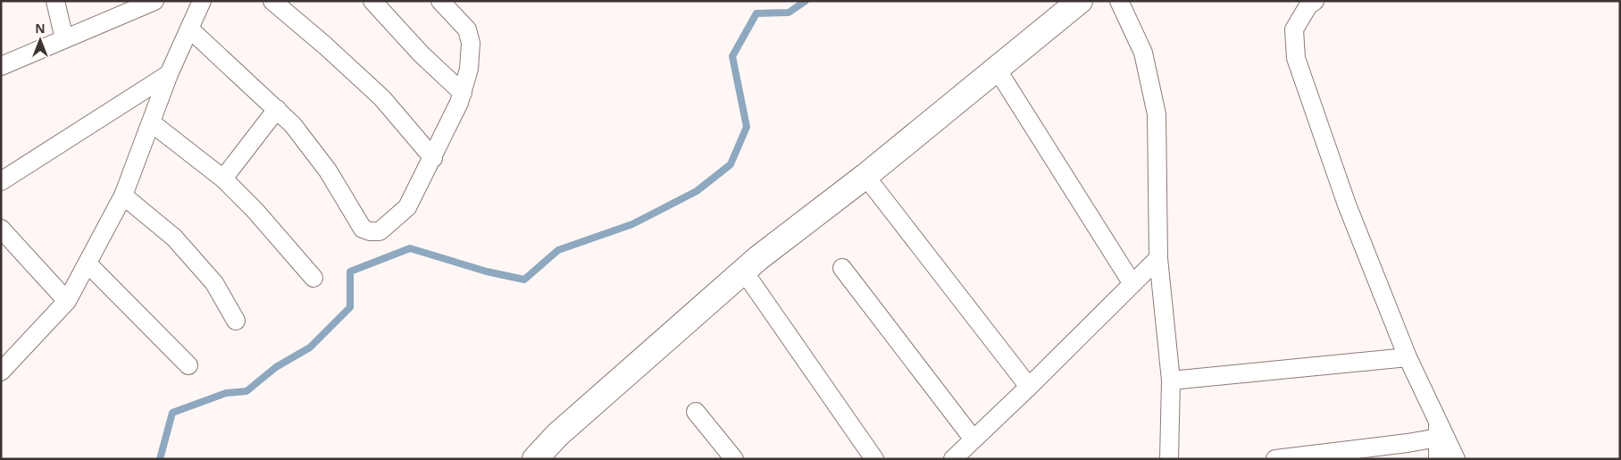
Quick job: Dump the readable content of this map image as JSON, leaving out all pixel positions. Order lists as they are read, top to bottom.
{
  "north": "top"
}
